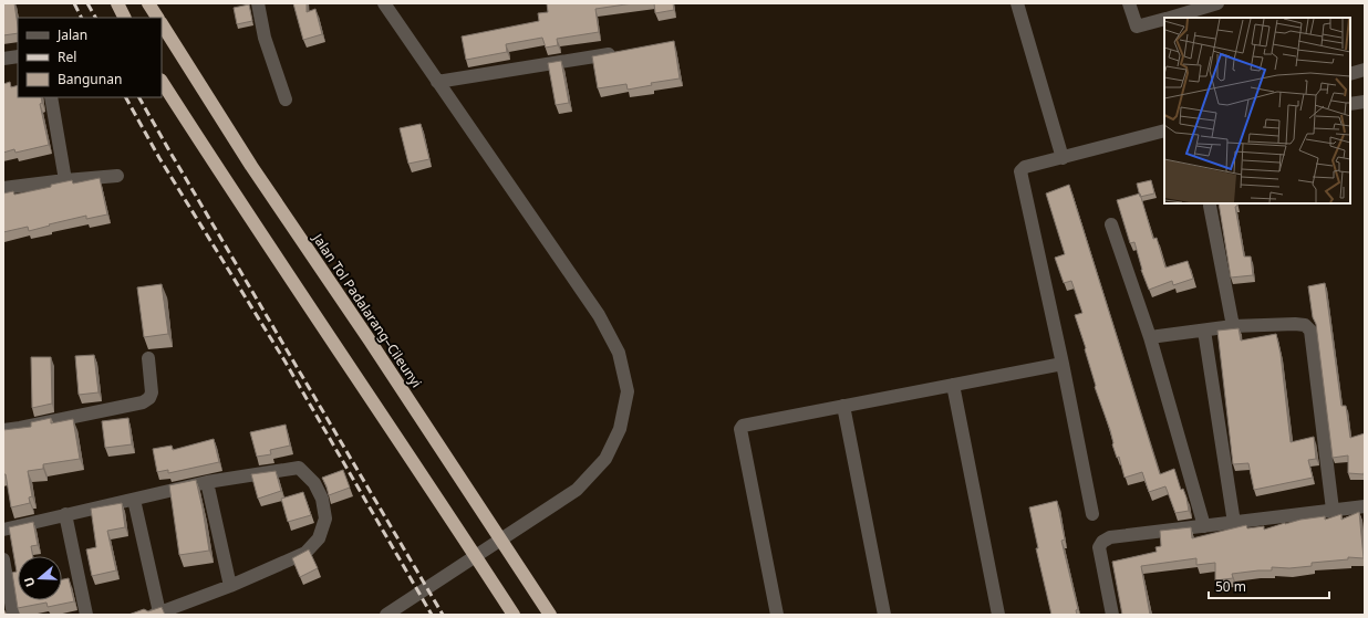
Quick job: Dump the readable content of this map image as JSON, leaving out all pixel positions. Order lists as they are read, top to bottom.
{
  "streets": {
    "highway": ["Jalan Tol Padalarang–Cileunyi"]
  },
  "legend": ["Jalan", "Rel", "Bangunan"],
  "scale_bar": "50 m",
  "north": "left"
}
